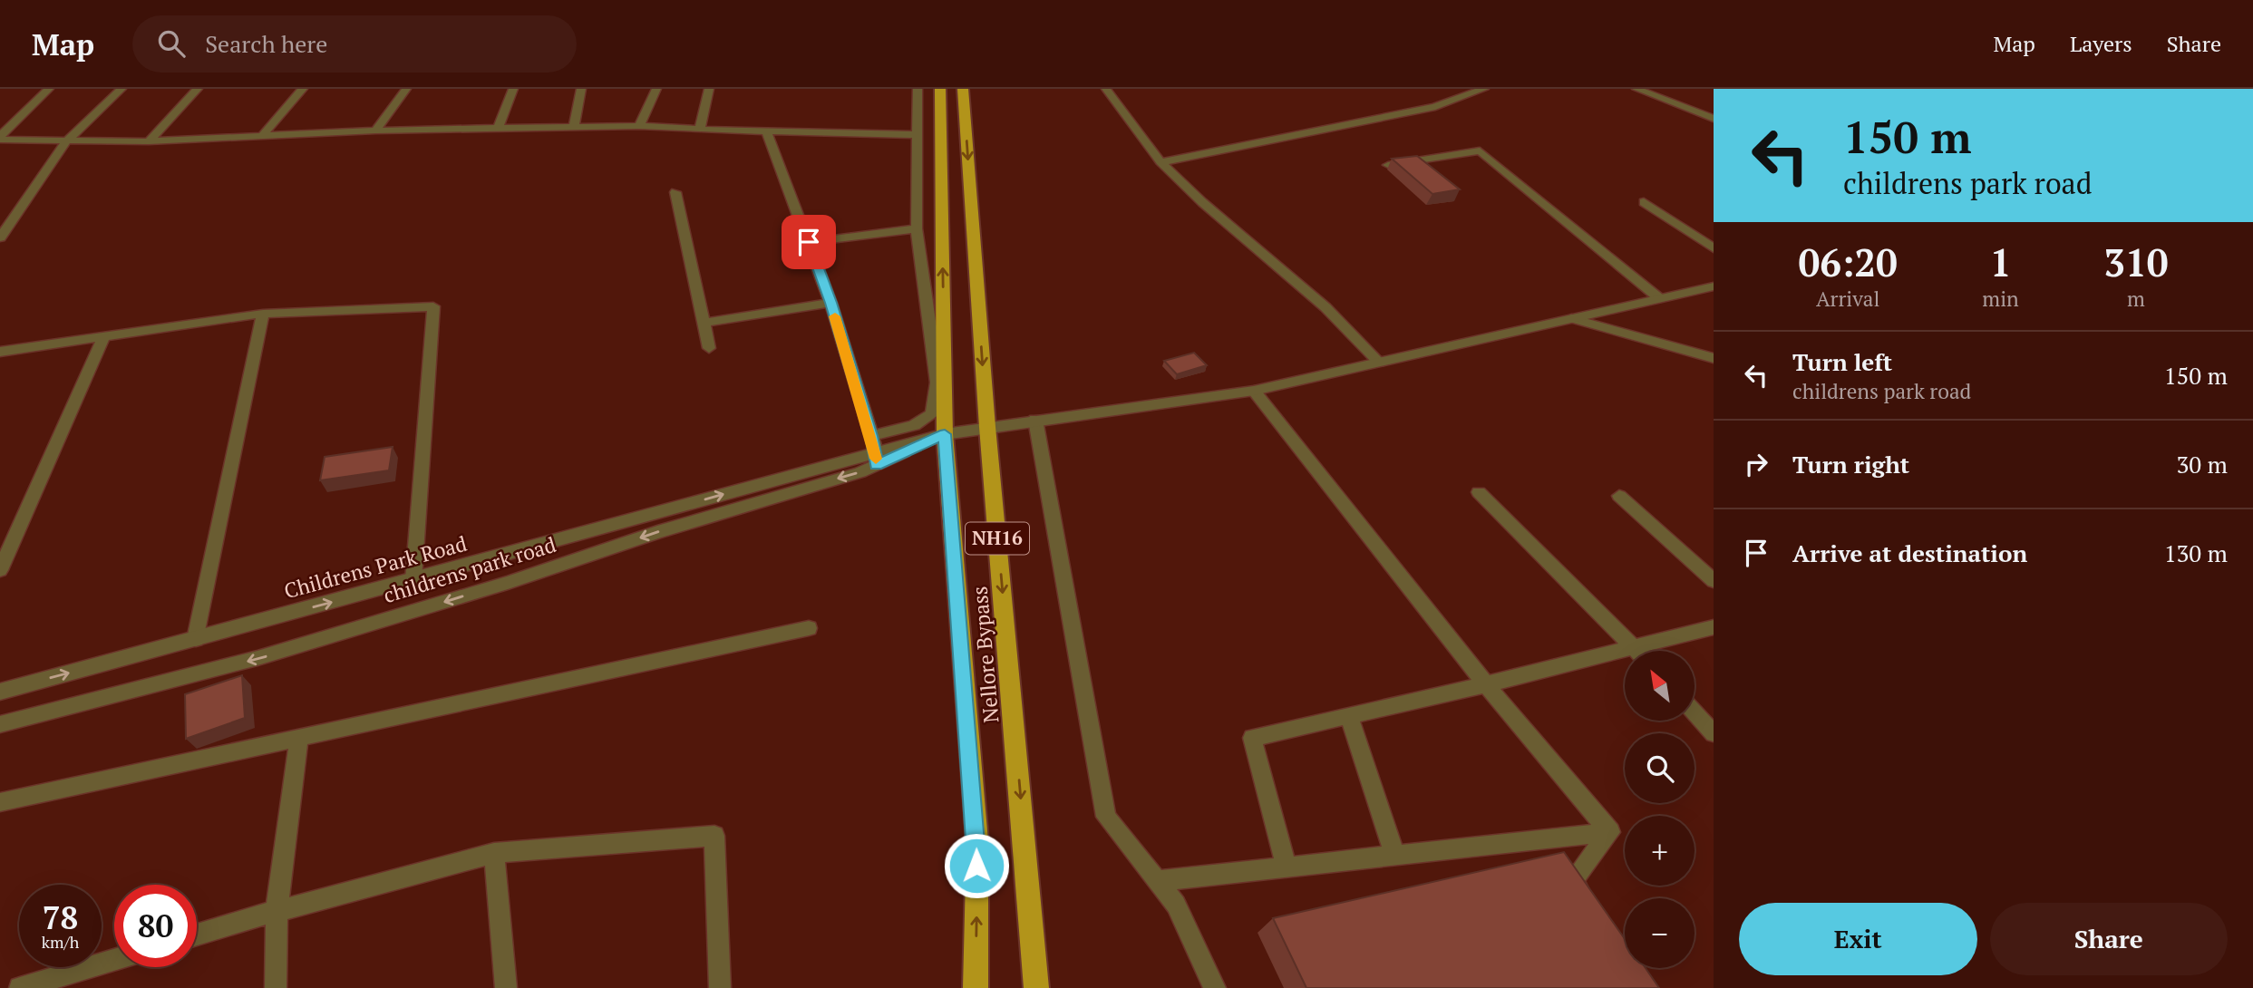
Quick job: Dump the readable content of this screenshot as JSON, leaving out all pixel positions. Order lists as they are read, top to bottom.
{
  "streets": {
    "highway": ["NH16", "Nellore Bypass"],
    "street": ["Childrens Park Road", "childrens park road"]
  },
  "crossings": [
    ["Childrens Park Road", "childrens park road"],
    ["childrens park road", "Nellore Bypass"]
  ],
  "north": "top left",
  "page": {
    "header": "Map",
    "search": "Search here",
    "nav": ["Map", "Layers", "Share"],
    "turn": ["150 m", "childrens park road"],
    "eta": [
      "06:20",
      "Arrival",
      "1",
      "min",
      "310",
      "m"
    ],
    "list": [
      {
        "name": "Turn left",
        "note": "childrens park road",
        "value": "150 m"
      },
      {
        "name": "Turn right",
        "value": "30 m"
      },
      {
        "name": "Arrive at destination",
        "value": "130 m"
      }
    ],
    "map_buttons": ["+", "−"],
    "speed": "78 km/h",
    "limit": "80",
    "buttons": ["Exit", "Share"]
  }
}
